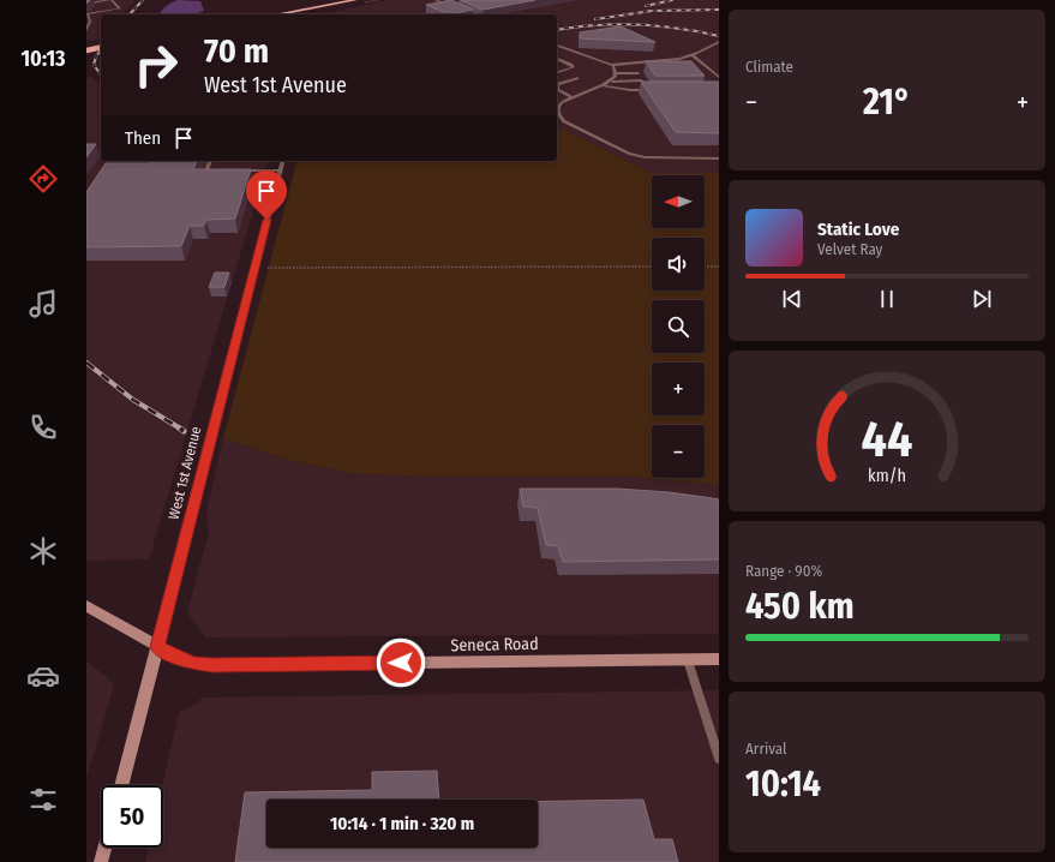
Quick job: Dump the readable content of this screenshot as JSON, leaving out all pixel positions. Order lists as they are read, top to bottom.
{
  "streets": {
    "main road": ["West 1st Avenue", "Seneca Road"]
  },
  "crossings": [
    ["West 1st Avenue", "Seneca Road"]
  ],
  "north": "left",
  "page": {
    "tabs": "10:13",
    "tile": [
      "Climate",
      ["Range · 90%", "450 km"],
      ["Arrival", "10:14"]
    ],
    "turn": ["70 m", "West 1st Avenue"],
    "heat": ["−", "21°", "+"],
    "then": "Then",
    "map_buttons": ["+", "−"],
    "song": ["Static Love", "Velvet Ray"],
    "limit": "50",
    "trip": "10:14 · 1 min · 320 m",
    "gauge": ["44", "km/h"]
  }
}
